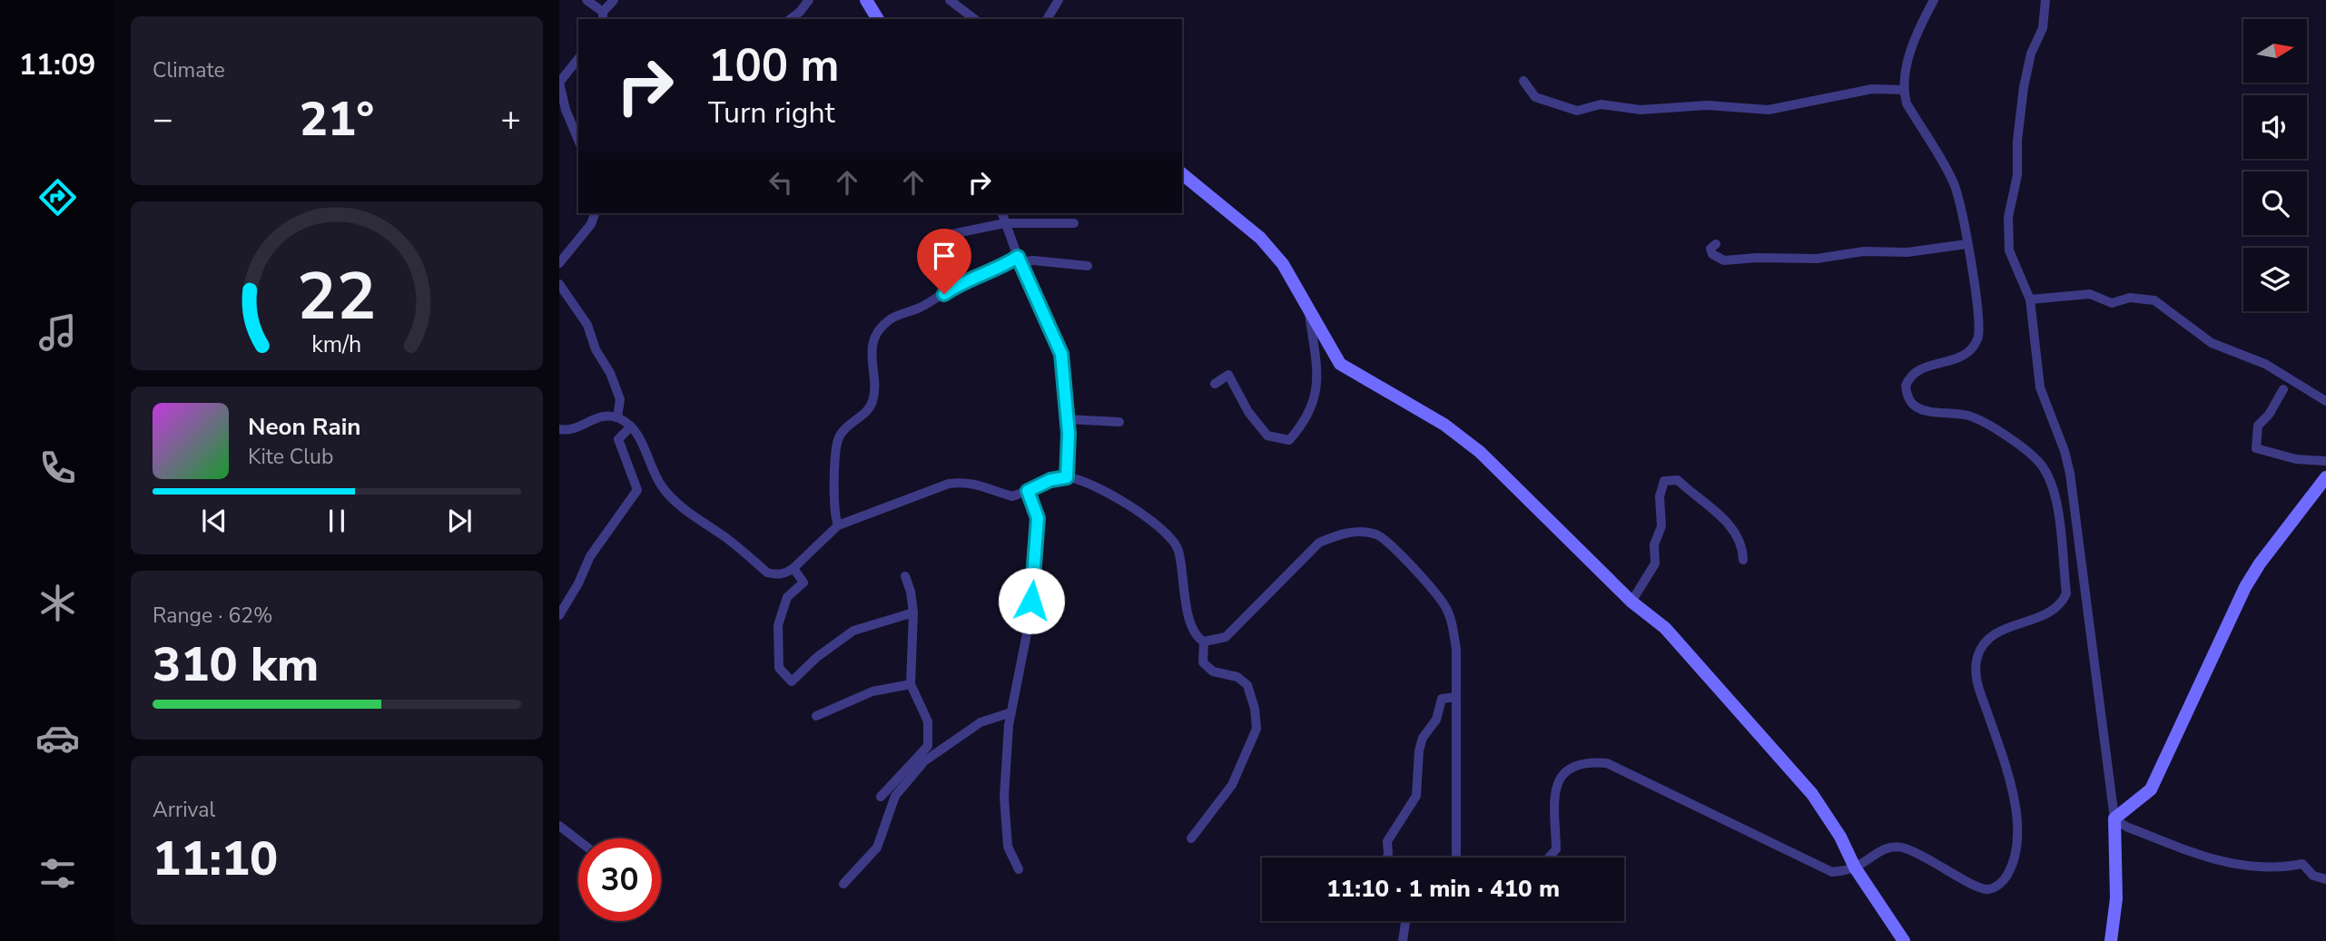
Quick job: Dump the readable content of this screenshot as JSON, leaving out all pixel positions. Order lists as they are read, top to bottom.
{
  "north": "right",
  "page": {
    "tabs": "11:09",
    "tile": [
      "Climate",
      ["Range · 62%", "310 km"],
      ["Arrival", "11:10"]
    ],
    "turn": ["100 m", "Turn right"],
    "heat": ["−", "21°", "+"],
    "song": ["Neon Rain", "Kite Club"],
    "limit": "30",
    "trip": "11:10 · 1 min · 410 m",
    "gauge": ["22", "km/h"]
  }
}
